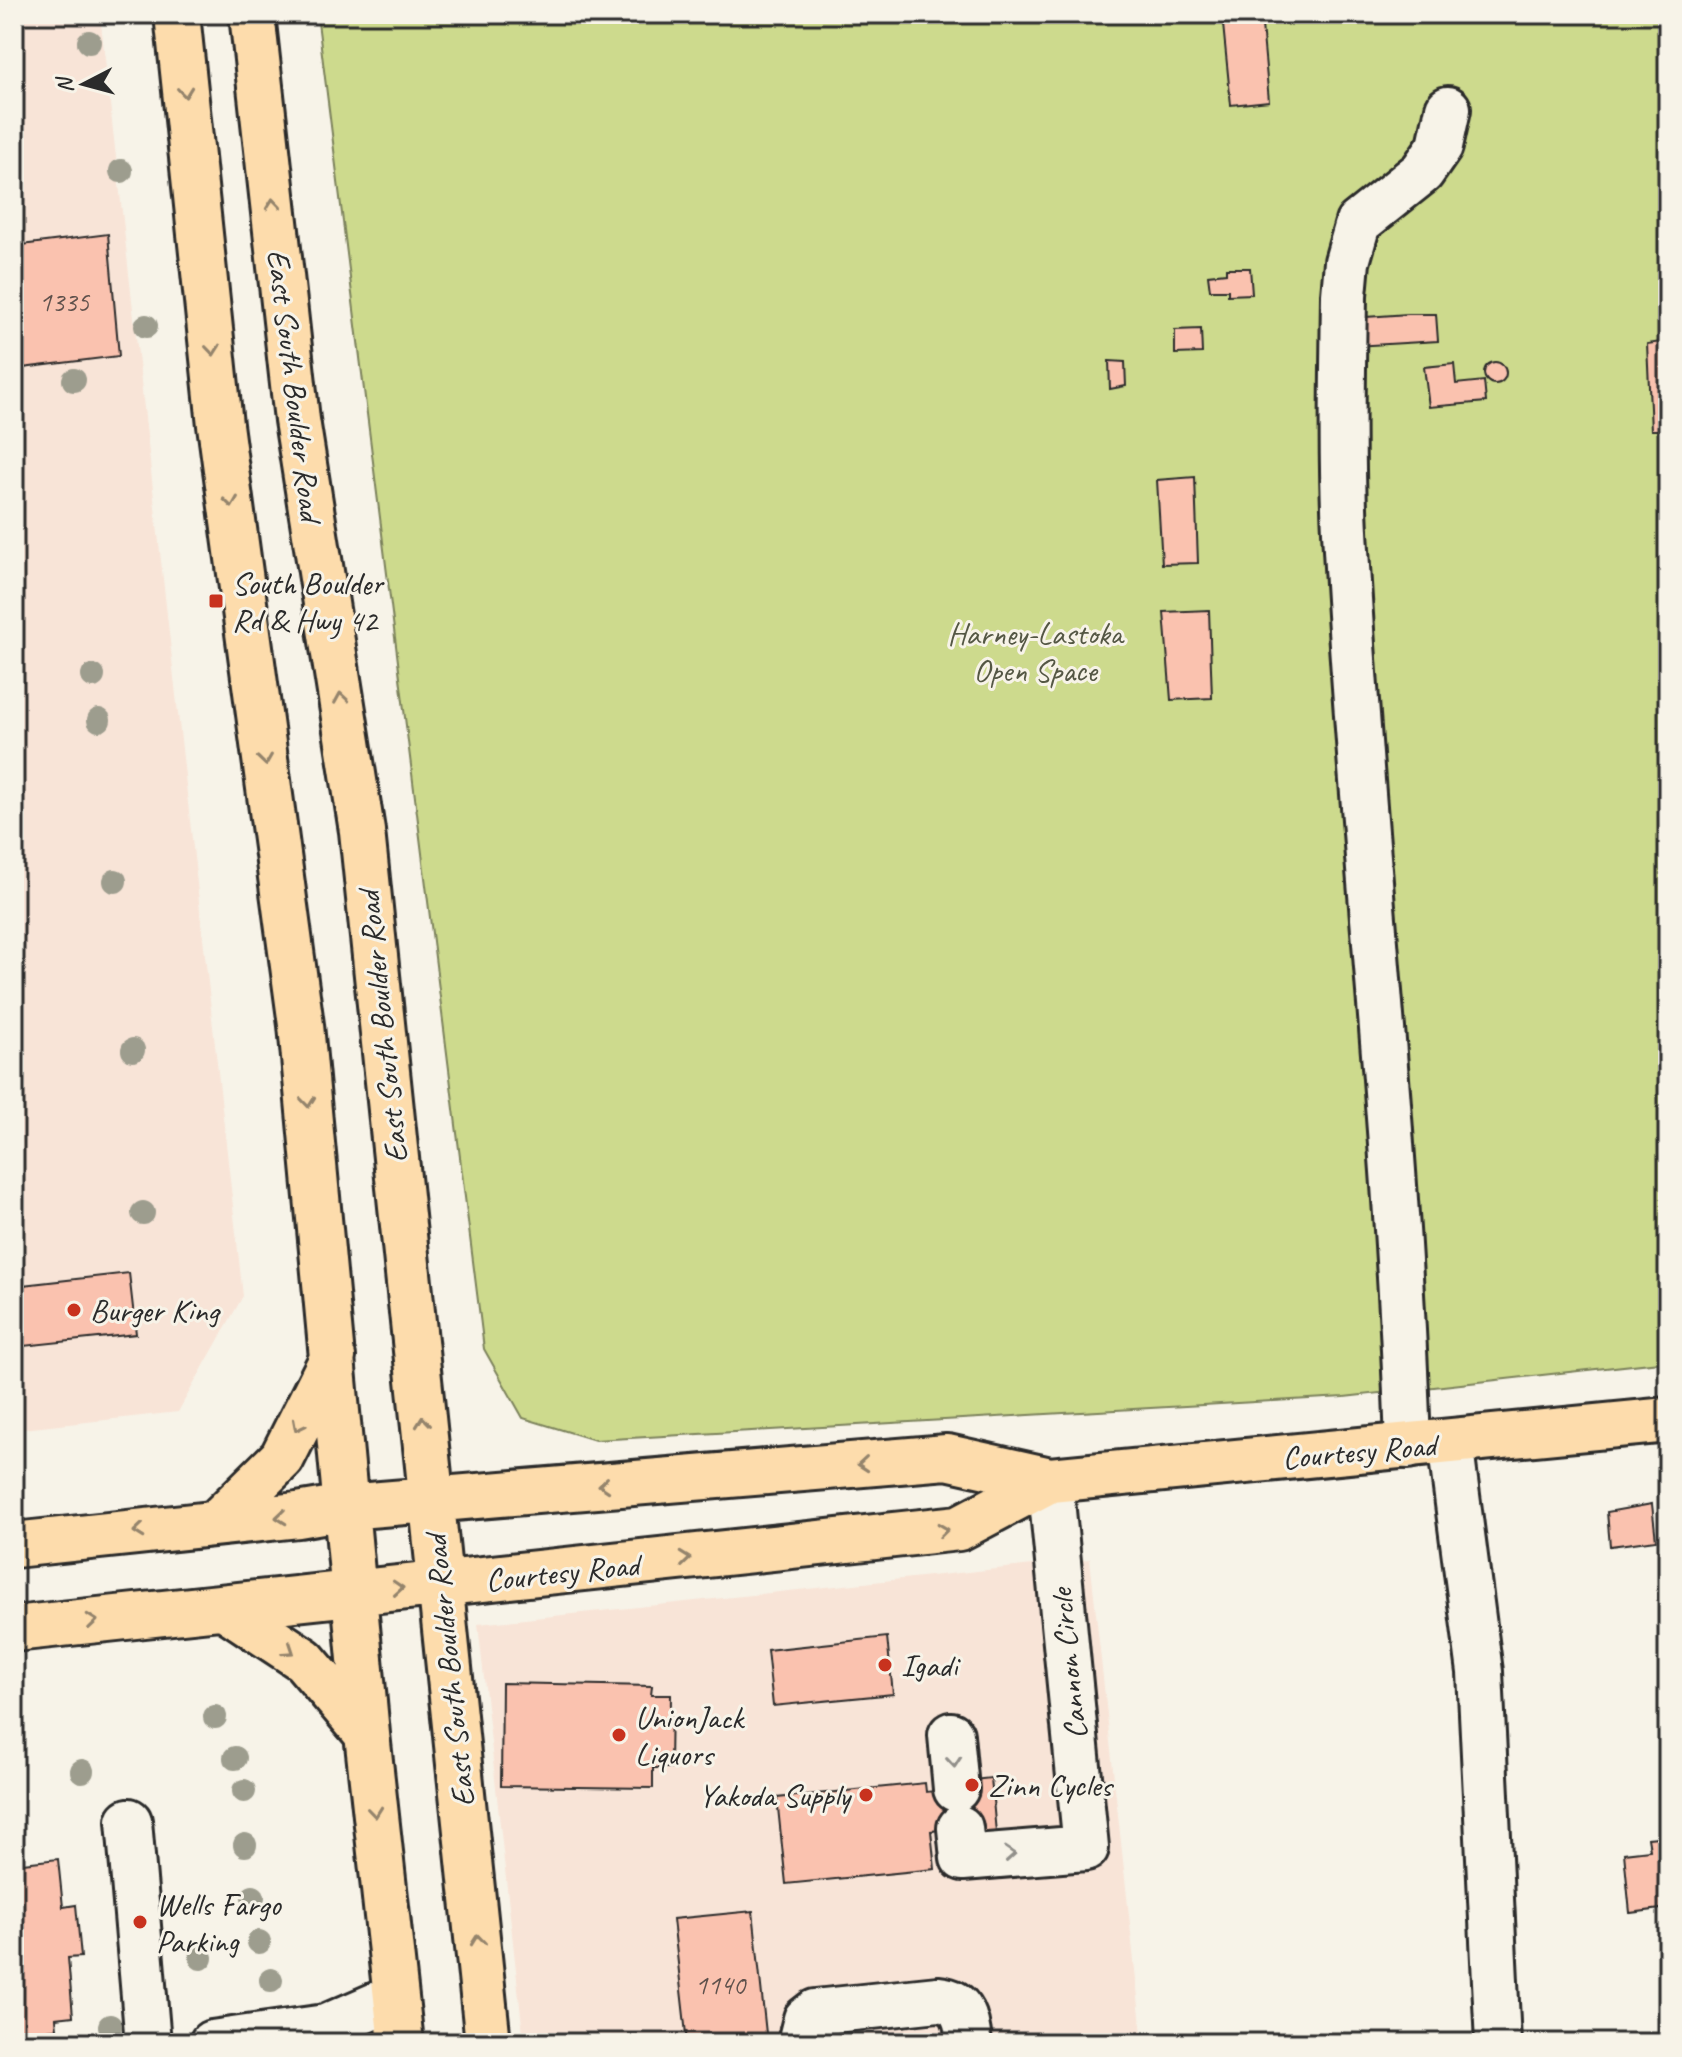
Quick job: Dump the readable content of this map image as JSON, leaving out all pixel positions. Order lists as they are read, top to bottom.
{
  "streets": {
    "main road": ["East South Boulder Road", "Courtesy Road"],
    "street": ["Cannon Circle"]
  },
  "crossings": [
    ["East South Boulder Road", "Courtesy Road"],
    ["Courtesy Road", "Cannon Circle"]
  ],
  "parks": ["Harney-Lastoka Open Space"],
  "places": {
    "transit": ["South Boulder Rd & Hwy 42"],
    "other": [
      "Burger King",
      "Igadi",
      "UnionJack Liquors",
      "Zinn Cycles",
      "Yakoda Supply",
      "Wells Fargo Parking"
    ]
  },
  "house_numbers": ["1335", "1140"],
  "north": "left"
}
